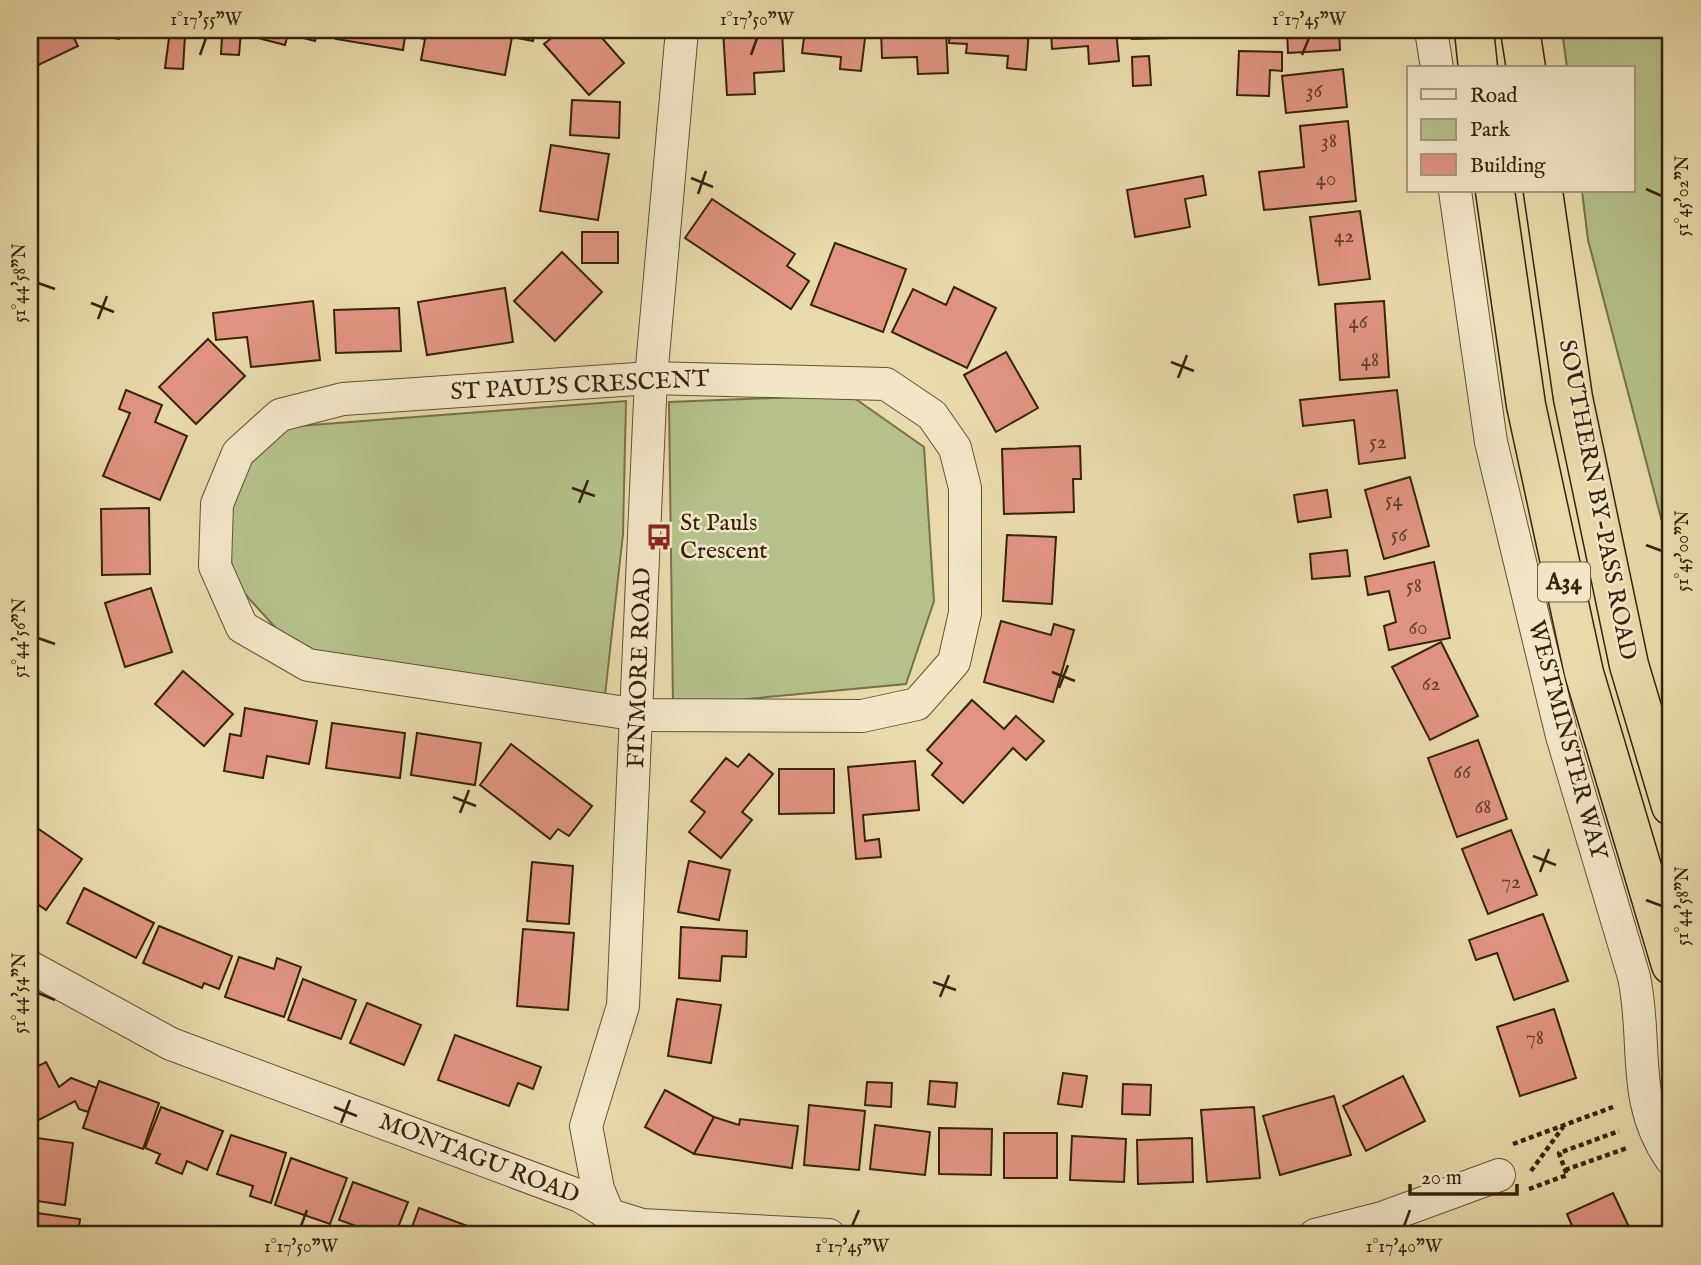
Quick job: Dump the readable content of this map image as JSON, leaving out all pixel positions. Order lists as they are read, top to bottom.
{
  "streets": {
    "highway": ["SOUTHERN BY-PASS ROAD", "A34"],
    "street": [
      "ST PAUL'S CRESCENT",
      "FINMORE ROAD",
      "WESTMINSTER WAY",
      "MONTAGU ROAD"
    ]
  },
  "crossings": [
    ["ST PAUL'S CRESCENT", "FINMORE ROAD"],
    ["FINMORE ROAD", "MONTAGU ROAD"]
  ],
  "places": {
    "bus stop": ["St Pauls Crescent"]
  },
  "house_numbers": [
    "36",
    "38",
    "40",
    "42",
    "46",
    "48",
    "52",
    "54",
    "56",
    "58",
    "60",
    "62",
    "66",
    "68",
    "72",
    "78"
  ],
  "legend": ["Road", "Park", "Building"],
  "scale_bar": "20 m",
  "coordinates": [
    "1°17'55\"W",
    "1°17'50\"W",
    "1°17'45\"W",
    "51°45'02\"N",
    "51°44'58\"N",
    "51°45'00\"N",
    "51°44'56\"N",
    "51°44'54\"N",
    "1°17'40\"W"
  ]
}
